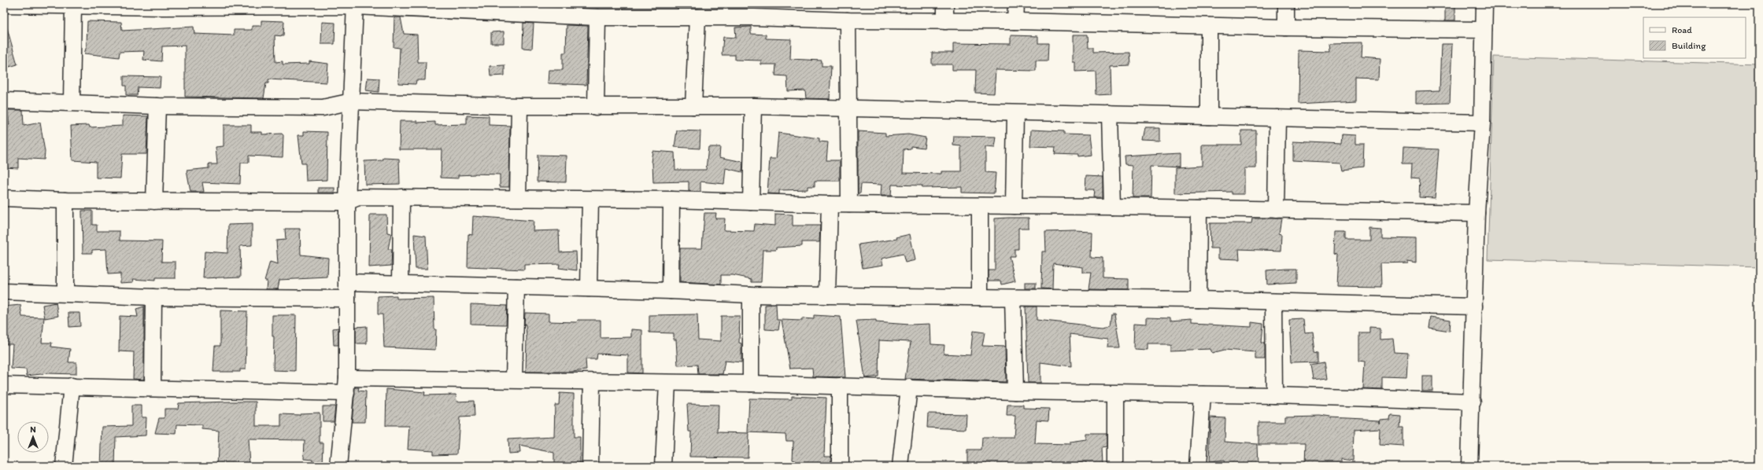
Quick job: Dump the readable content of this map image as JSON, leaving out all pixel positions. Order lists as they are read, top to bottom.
{
  "legend": ["Road", "Building"],
  "north": "top"
}
